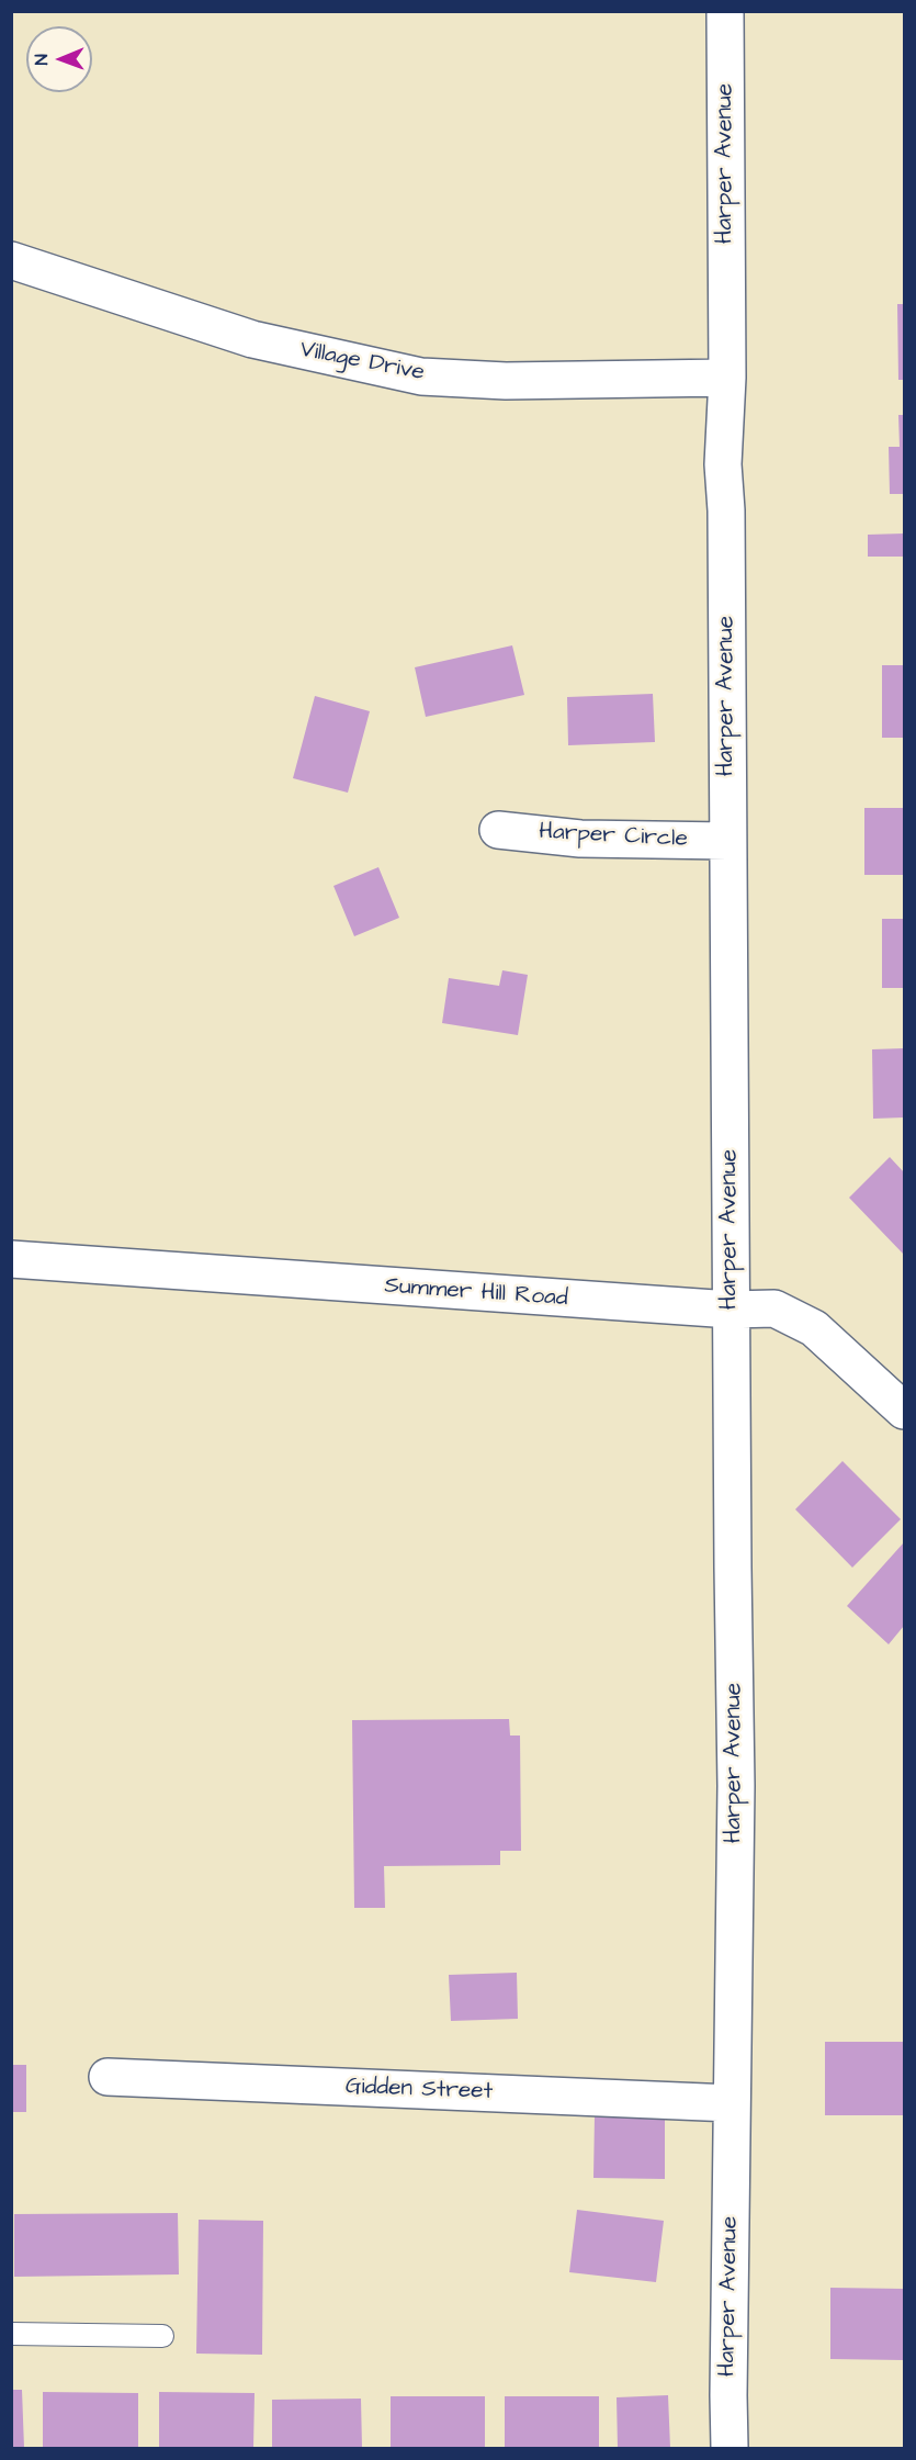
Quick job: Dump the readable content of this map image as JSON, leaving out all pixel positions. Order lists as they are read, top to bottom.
{
  "streets": {
    "street": [
      "Harper Avenue",
      "Village Drive",
      "Harper Circle",
      "Summer Hill Road",
      "Gidden Street"
    ]
  },
  "crossings": [
    ["Harper Avenue", "Village Drive"],
    ["Harper Avenue", "Harper Circle"],
    ["Harper Avenue", "Summer Hill Road"],
    ["Harper Avenue", "Gidden Street"]
  ],
  "north": "left"
}
